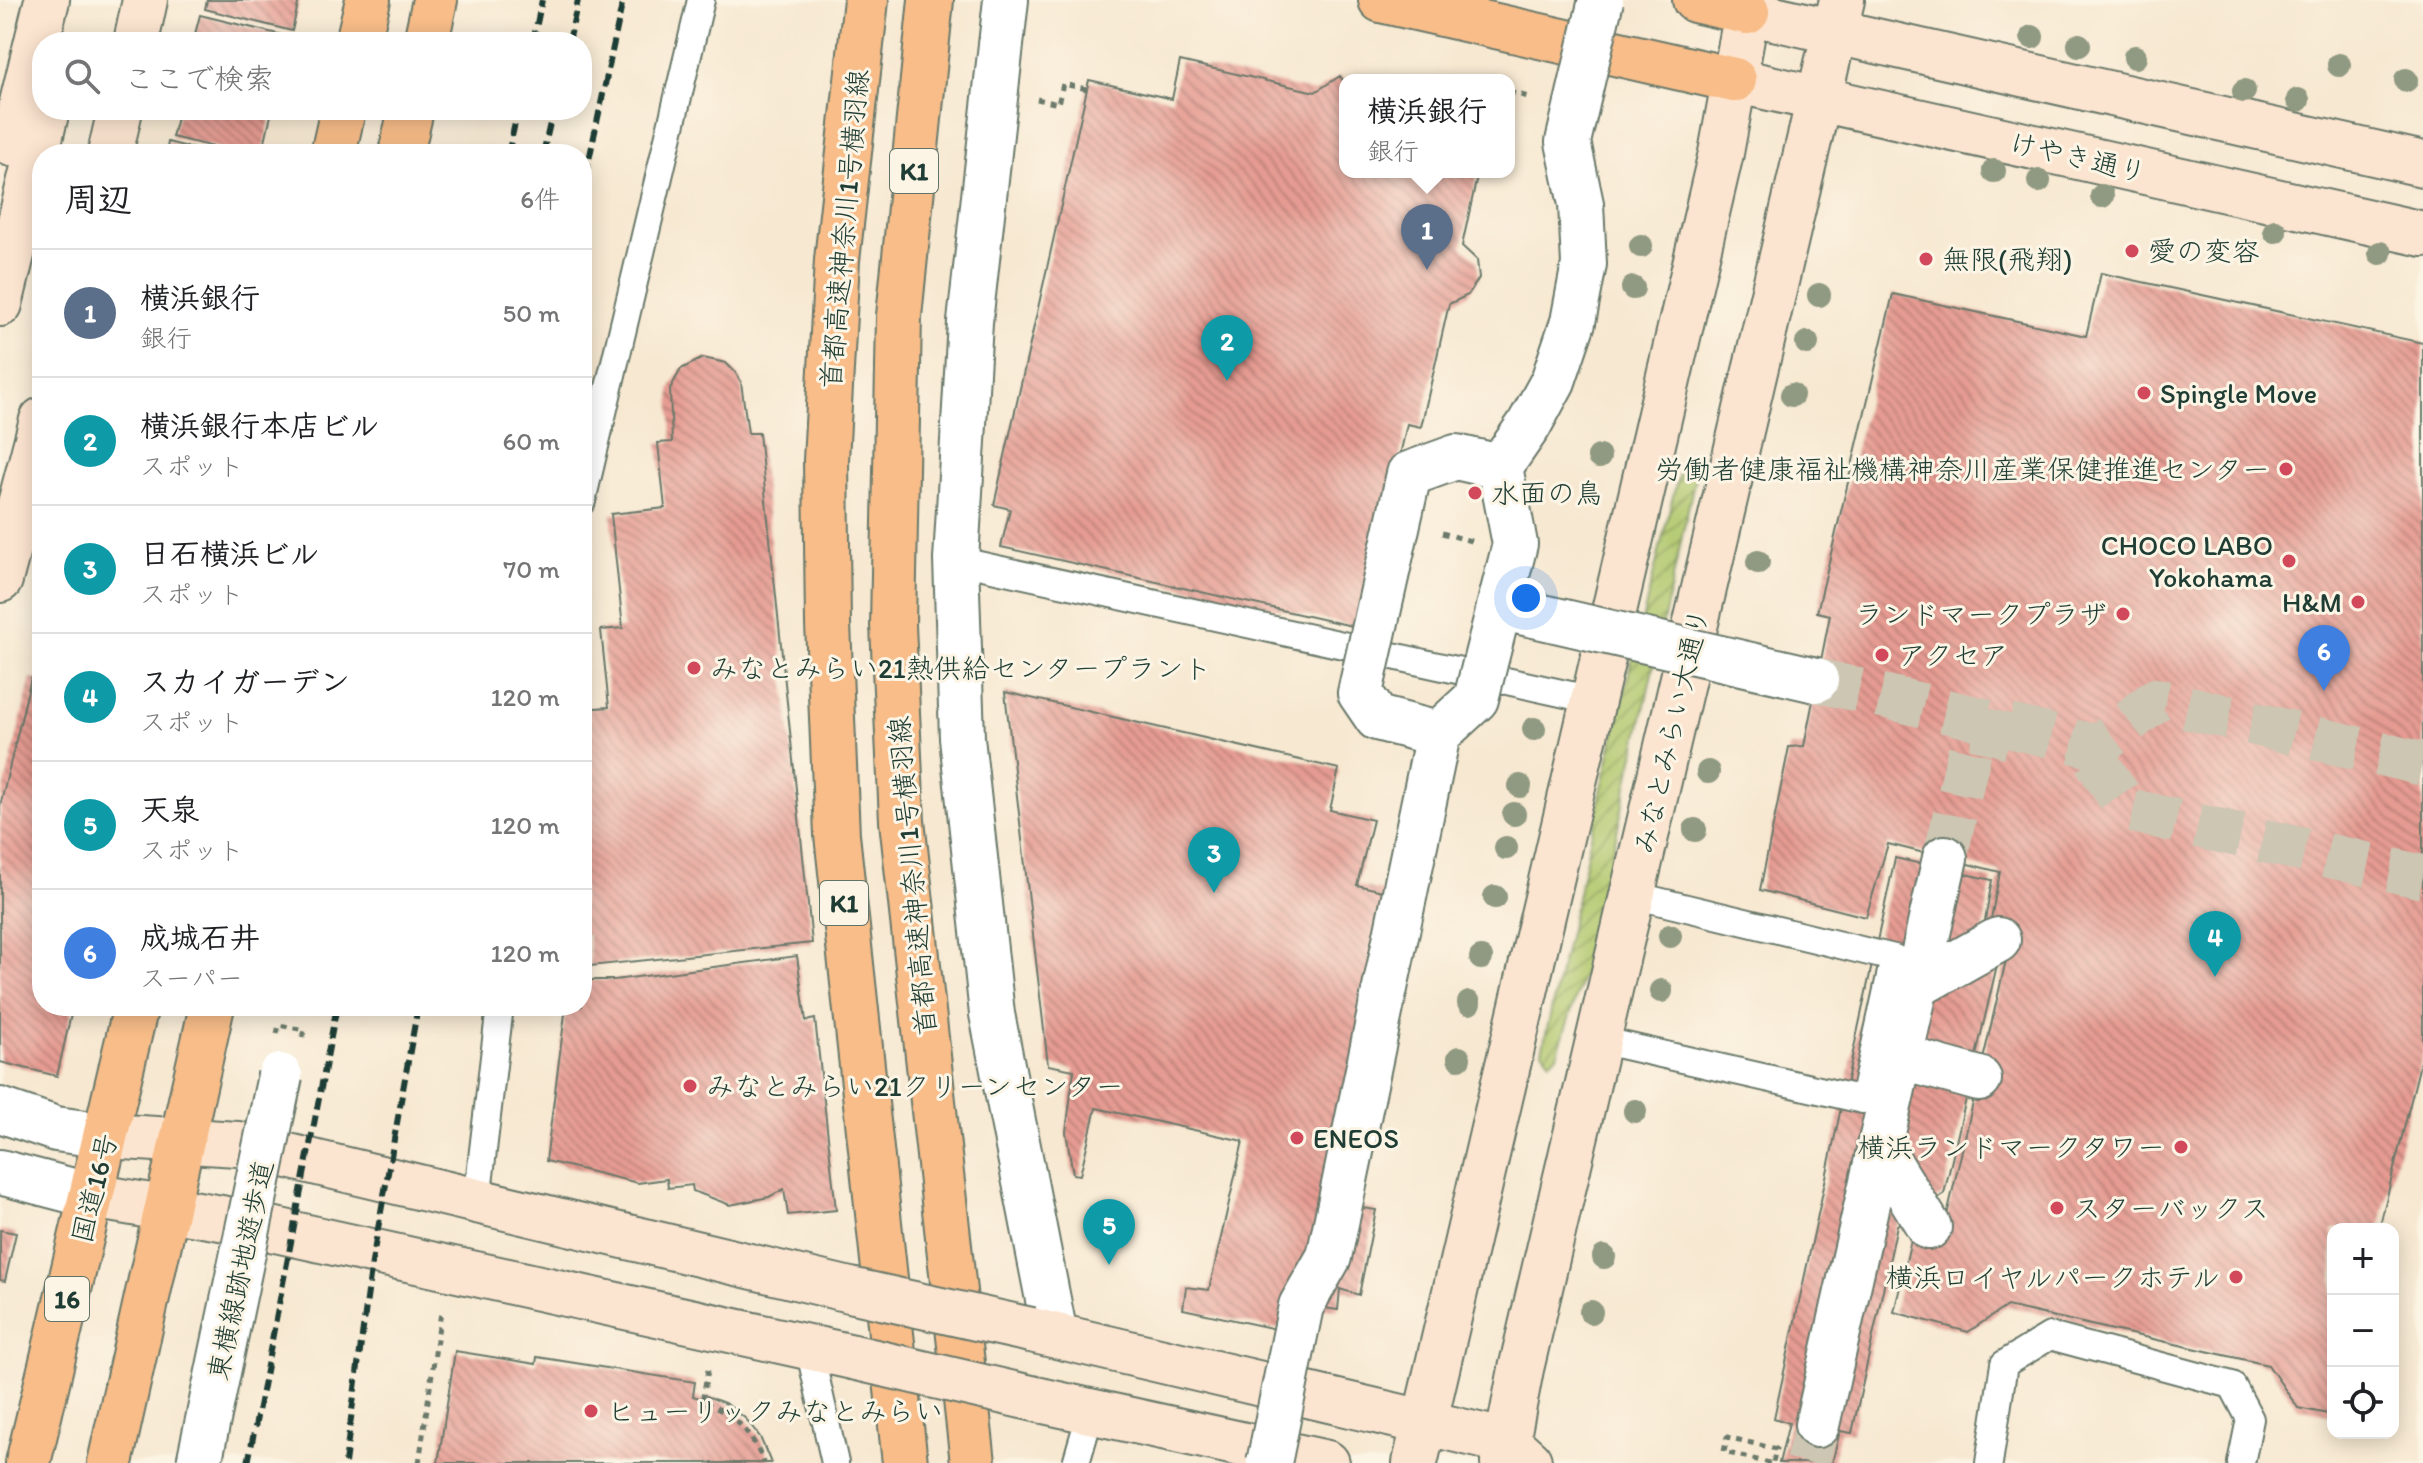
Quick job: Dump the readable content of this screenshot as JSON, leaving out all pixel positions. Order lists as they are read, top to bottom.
{
  "streets": {
    "highway": [
      "K1",
      "首都高速神奈川1号横羽線",
      "国道16号",
      "16"
    ],
    "street": ["けやき通り", "みなとみらい大通り", "東横線跡地遊歩道"]
  },
  "crossings": [
    ["けやき通り", "みなとみらい大通り"]
  ],
  "places": [
    "愛の変容",
    "無限(飛翔)",
    "Spingle Move",
    "労働者健康福祉機構神奈川産業保健推進センター",
    "水面の鳥",
    "CHOCO LABO Yokohama",
    "H&M",
    "ランドマークプラザ",
    "アクセア",
    "みなとみらい21熱供給センタープラント",
    "みなとみらい21クリーンセンター",
    "ENEOS",
    "横浜ランドマークタワー",
    "スターバックス",
    "横浜ロイヤルパークホテル",
    "ヒューリックみなとみらい"
  ],
  "page": {
    "search": "ここで検索",
    "popup": ["横浜銀行", "銀行"],
    "heading": ["周辺", "6件"],
    "pins": [
      "1",
      "2",
      "6",
      "3",
      "4",
      "5"
    ],
    "list": [
      {
        "mark": "1",
        "name": "横浜銀行",
        "note": "銀行",
        "value": "50 m"
      },
      {
        "mark": "2",
        "name": "横浜銀行本店ビル",
        "note": "スポット",
        "value": "60 m"
      },
      {
        "mark": "3",
        "name": "日石横浜ビル",
        "note": "スポット",
        "value": "70 m"
      },
      {
        "mark": "4",
        "name": "スカイガーデン",
        "note": "スポット",
        "value": "120 m"
      },
      {
        "mark": "5",
        "name": "天泉",
        "note": "スポット",
        "value": "120 m"
      },
      {
        "mark": "6",
        "name": "成城石井",
        "note": "スーパー",
        "value": "120 m"
      }
    ],
    "map_buttons": ["+", "−"]
  }
}
